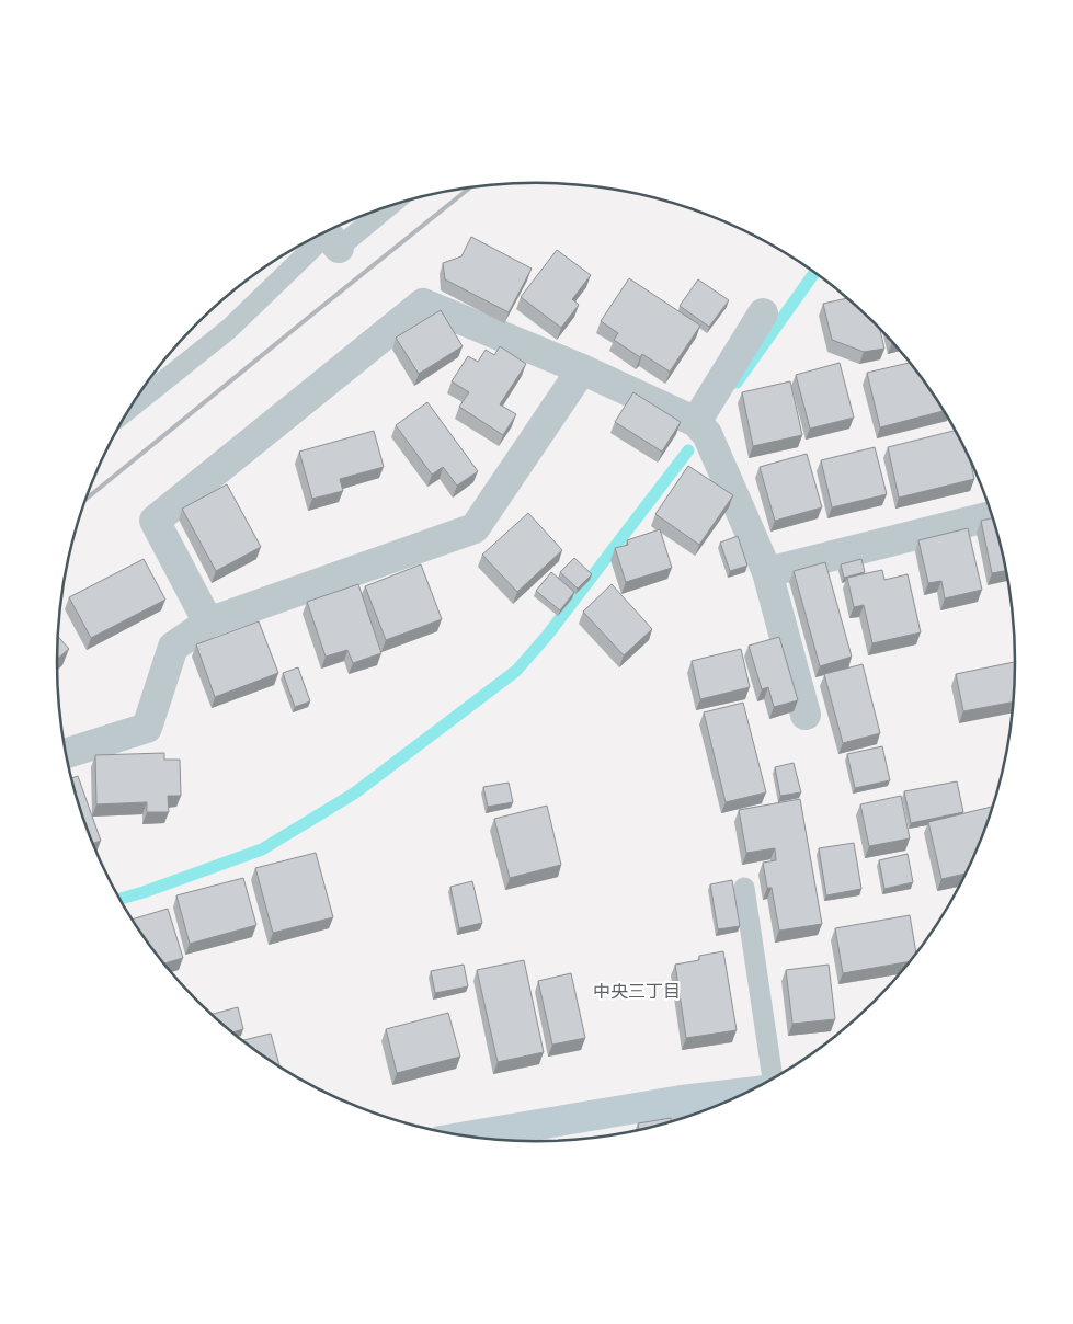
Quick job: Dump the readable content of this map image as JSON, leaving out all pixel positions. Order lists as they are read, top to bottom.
{
  "districts": ["中央三丁目"]
}
